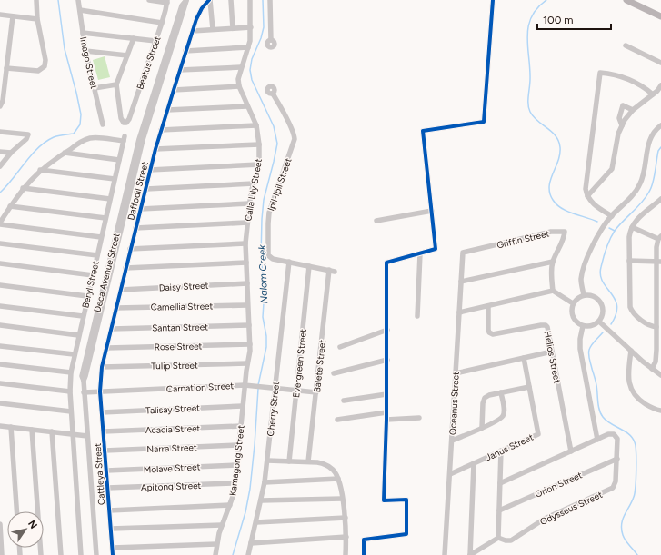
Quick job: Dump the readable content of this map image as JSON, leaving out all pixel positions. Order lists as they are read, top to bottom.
{
  "streets": {
    "street": [
      "Imago Street",
      "Beatus Street",
      "Ipil-Ipil Street",
      "Calla Lily Street",
      "Daffodil Street",
      "Griffin Street",
      "Deca Avenue Street",
      "Beryl Street",
      "Daisy Street",
      "Camellia Street",
      "Santan Street",
      "Rose Street",
      "Helios Street",
      "Evergreen Street",
      "Tulip Street",
      "Balete Street",
      "Carnation Street",
      "Oceanus Street",
      "Talisay Street",
      "Cherry Street",
      "Acacia Street",
      "Janus Street",
      "Narra Street",
      "Kamagong Street",
      "Molave Street",
      "Cattleya Street",
      "Orion Street",
      "Apitong Street",
      "Odysseus Street"
    ]
  },
  "crossings": [
    ["Ipil-Ipil Street", "Evergreen Street"],
    ["Ipil-Ipil Street", "Balete Street"],
    ["Ipil-Ipil Street", "Cherry Street"],
    ["Calla Lily Street", "Daisy Street"],
    ["Calla Lily Street", "Camellia Street"],
    ["Calla Lily Street", "Santan Street"],
    ["Calla Lily Street", "Rose Street"],
    ["Calla Lily Street", "Tulip Street"],
    ["Calla Lily Street", "Carnation Street"],
    ["Calla Lily Street", "Kamagong Street"],
    ["Daffodil Street", "Daisy Street"],
    ["Daffodil Street", "Camellia Street"],
    ["Daffodil Street", "Santan Street"],
    ["Daffodil Street", "Rose Street"],
    ["Daffodil Street", "Tulip Street"],
    ["Daffodil Street", "Carnation Street"],
    ["Daffodil Street", "Cattleya Street"],
    ["Griffin Street", "Oceanus Street"],
    ["Deca Avenue Street", "Carnation Street"],
    ["Evergreen Street", "Carnation Street"],
    ["Balete Street", "Carnation Street"],
    ["Carnation Street", "Cherry Street"],
    ["Carnation Street", "Kamagong Street"],
    ["Carnation Street", "Cattleya Street"],
    ["Oceanus Street", "Janus Street"],
    ["Talisay Street", "Kamagong Street"],
    ["Talisay Street", "Cattleya Street"],
    ["Acacia Street", "Kamagong Street"],
    ["Acacia Street", "Cattleya Street"],
    ["Narra Street", "Kamagong Street"],
    ["Narra Street", "Cattleya Street"],
    ["Kamagong Street", "Molave Street"],
    ["Kamagong Street", "Apitong Street"],
    ["Molave Street", "Cattleya Street"],
    ["Cattleya Street", "Apitong Street"],
    ["Orion Street", "Odysseus Street"]
  ],
  "water": ["Nalom Creek"],
  "scale_bar": "100 m",
  "north": "top right"
}
